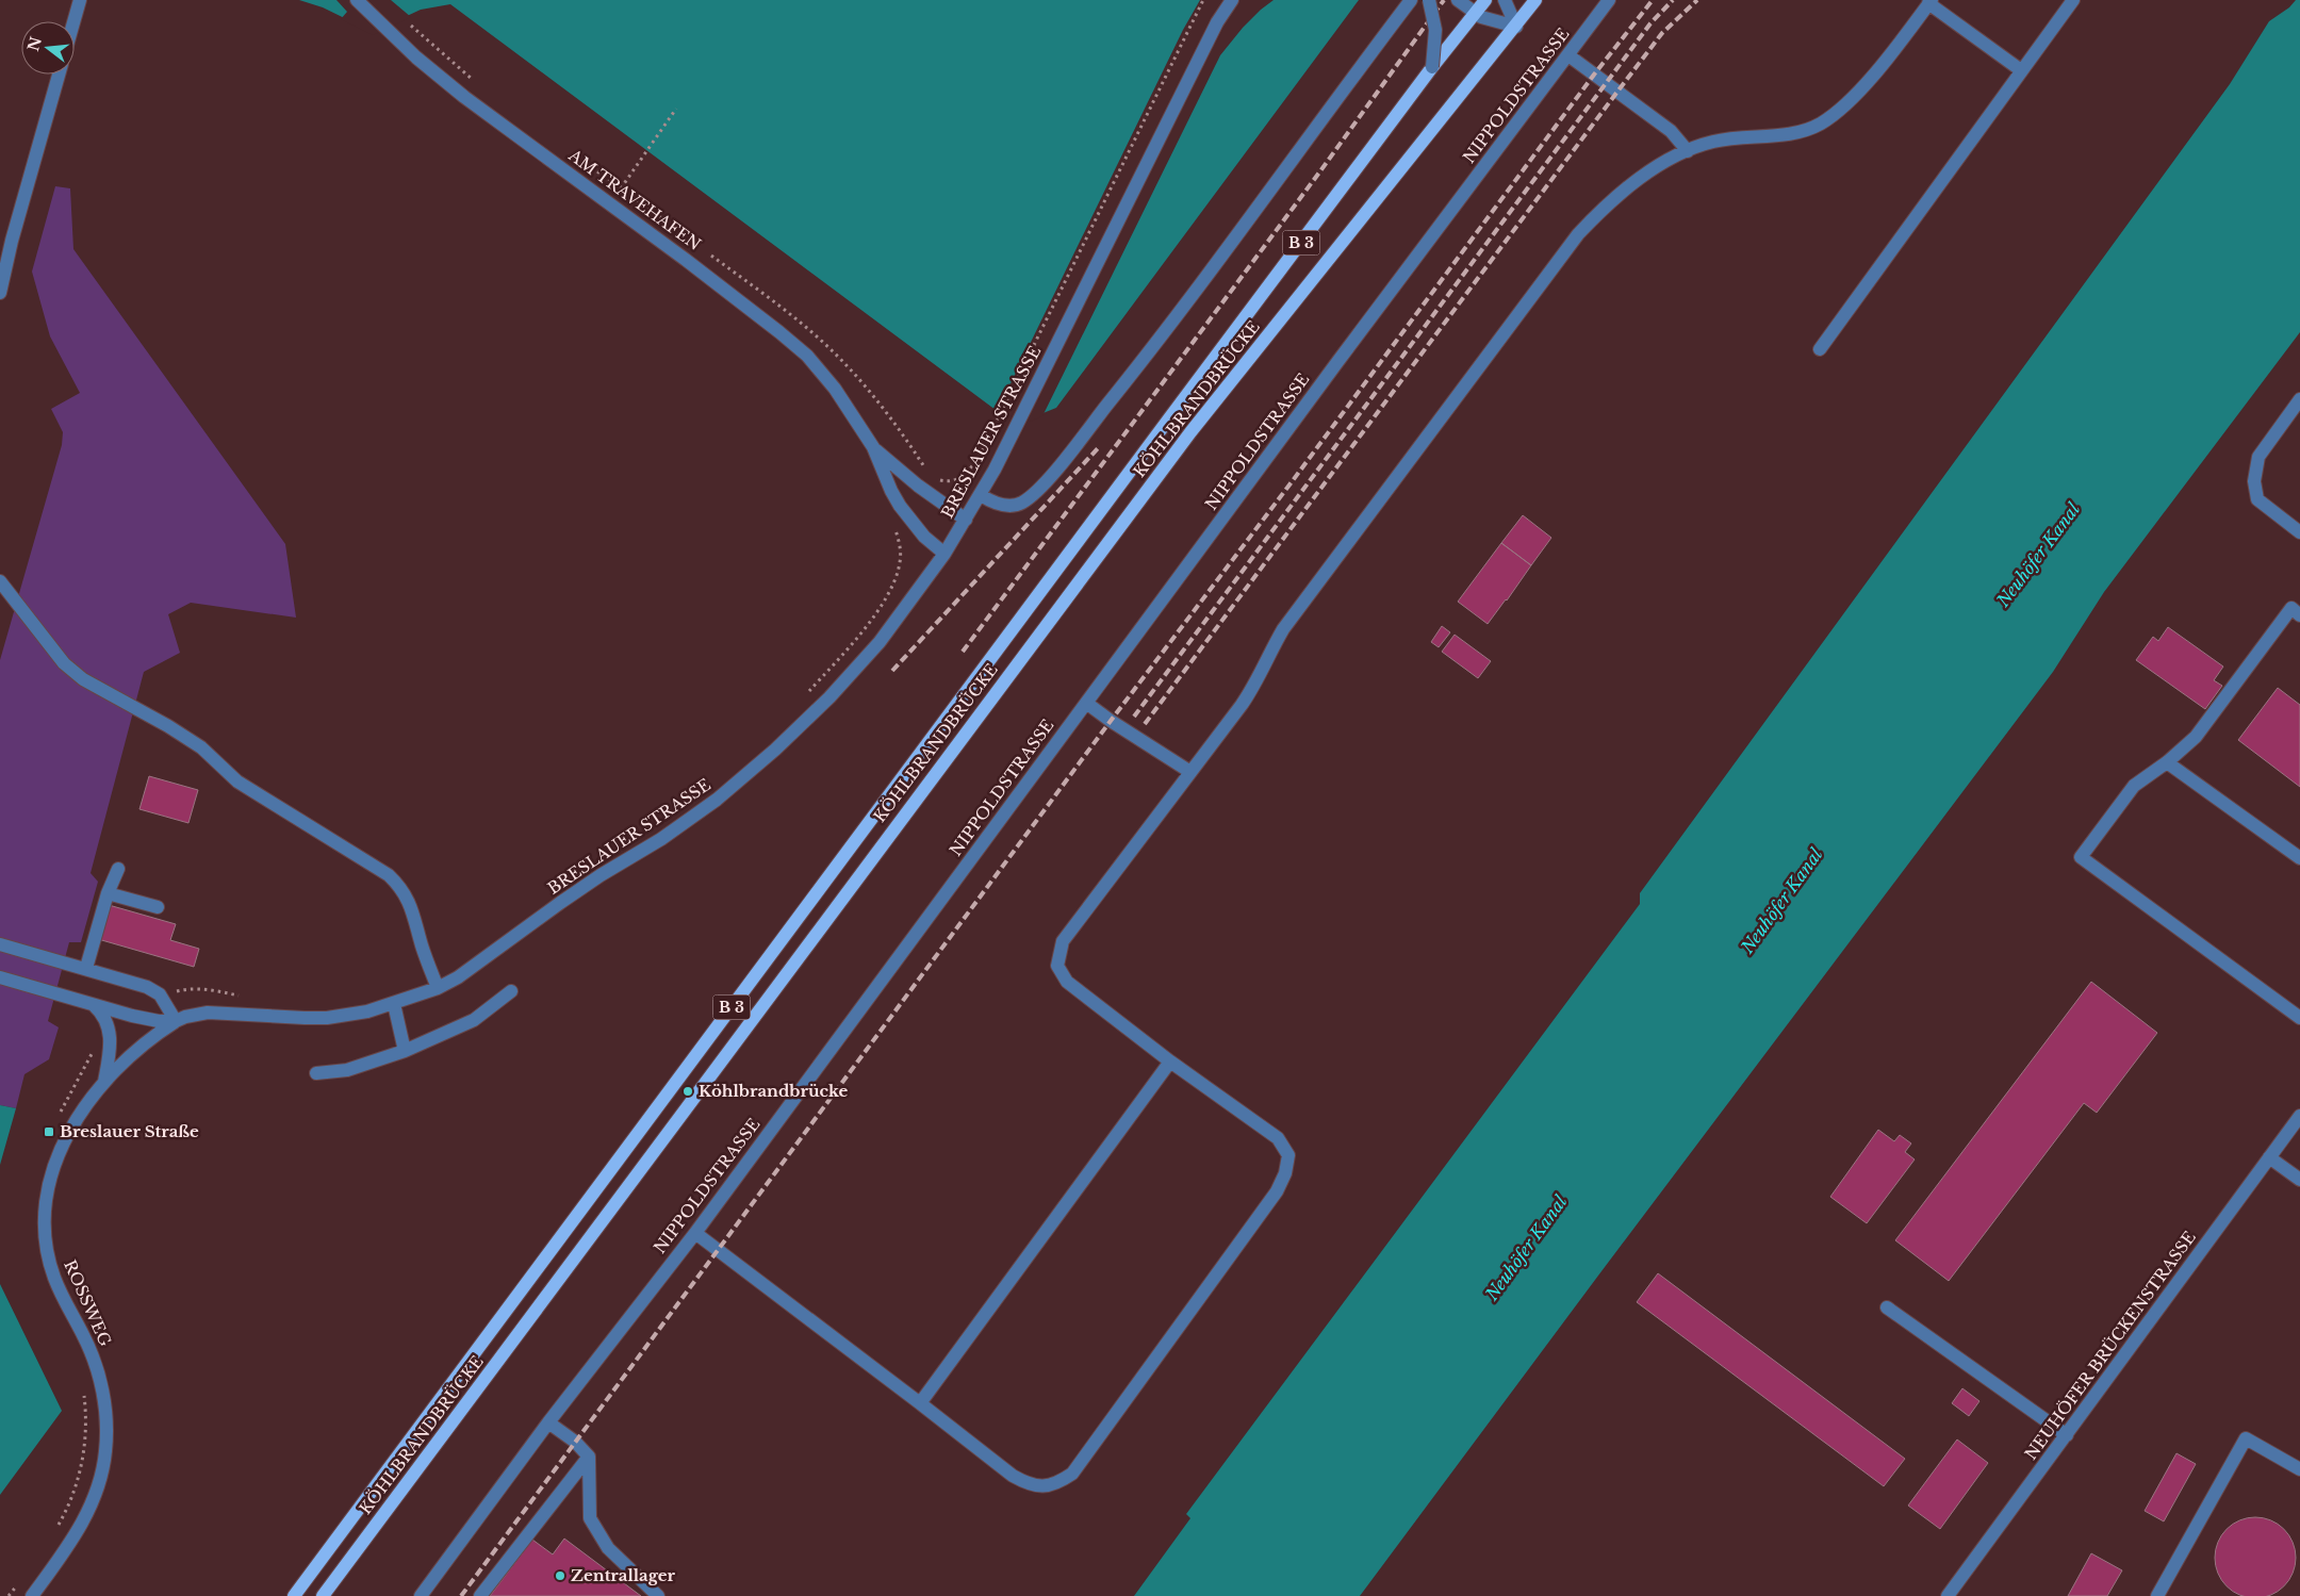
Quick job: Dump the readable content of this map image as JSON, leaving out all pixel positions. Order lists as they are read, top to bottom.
{
  "streets": {
    "main road": ["B 3", "KÖHLBRANDBRÜCKE"],
    "street": [
      "NIPPOLDSTRASSE",
      "AM TRAVEHAFEN",
      "BRESLAUER STRASSE",
      "ROSSWEG",
      "NEUHÖFER BRÜCKENSTRASSE"
    ]
  },
  "crossings": [
    ["AM TRAVEHAFEN", "BRESLAUER STRASSE"],
    ["BRESLAUER STRASSE", "ROSSWEG"]
  ],
  "water": ["Neuhöfer Kanal"],
  "places": {
    "other": ["Köhlbrandbrücke", "Zentrallager"],
    "transit": ["Breslauer Straße"]
  },
  "north": "left"
}
